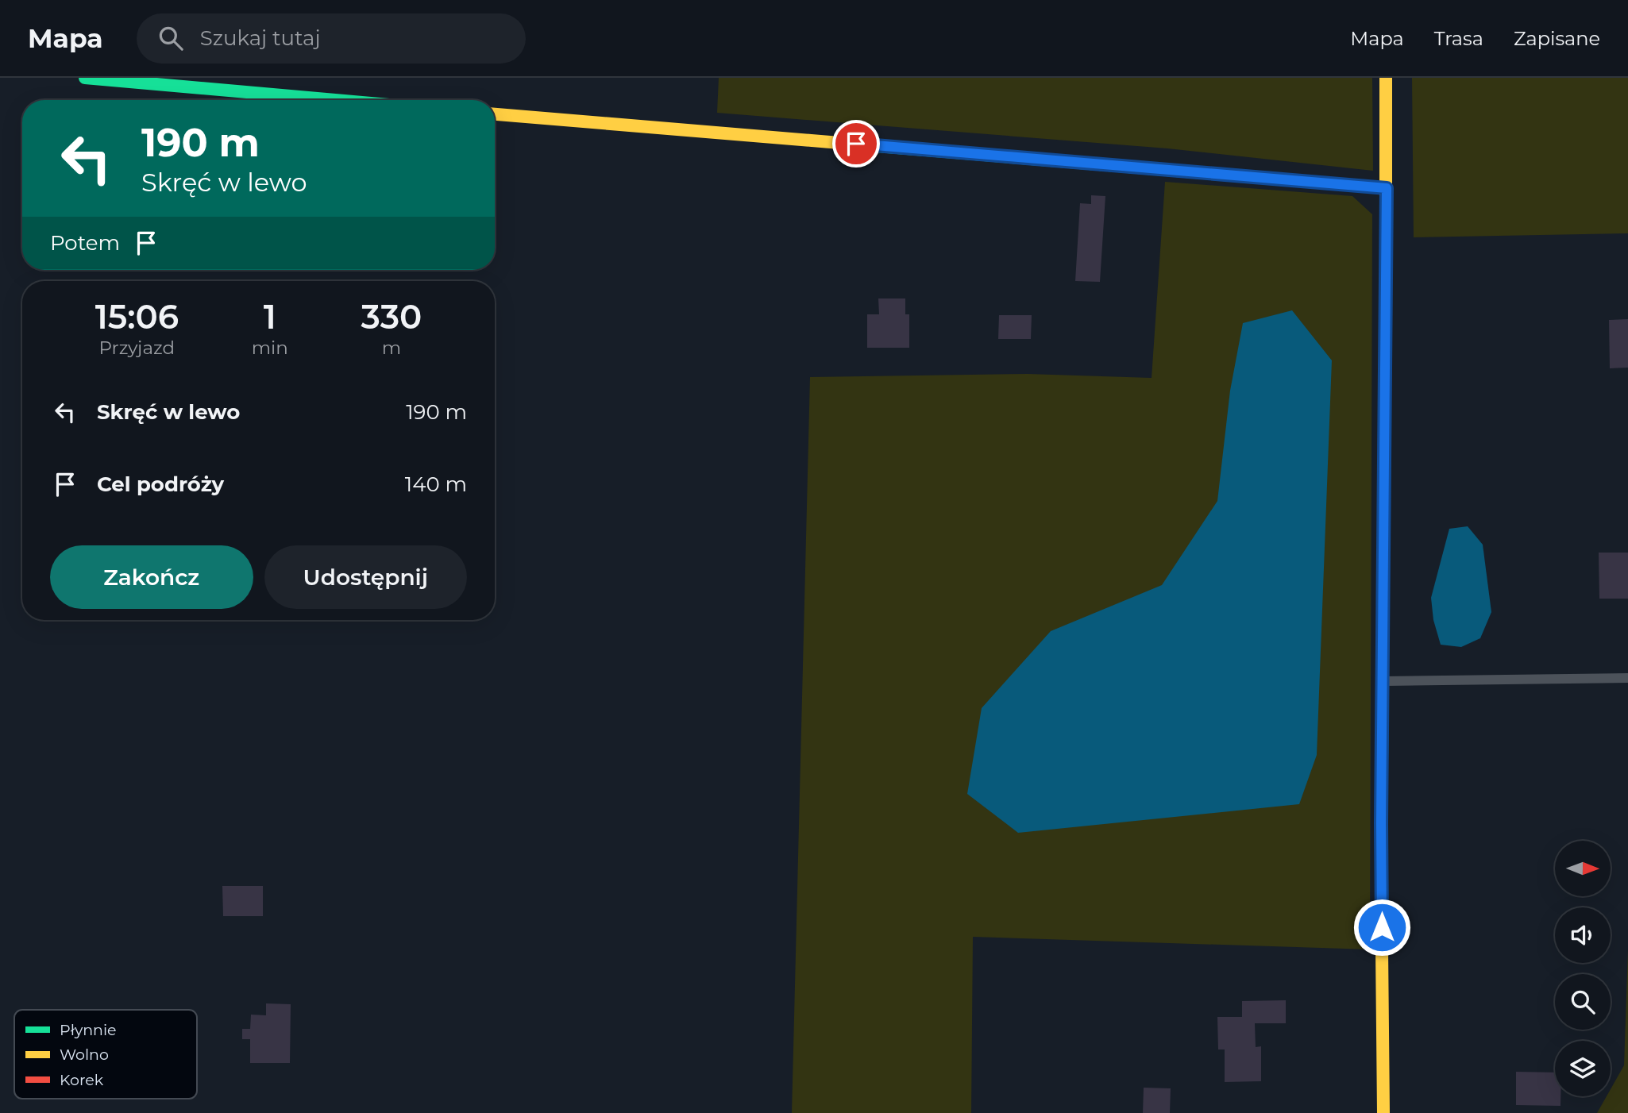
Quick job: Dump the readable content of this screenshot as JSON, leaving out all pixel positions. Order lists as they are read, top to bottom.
{
  "legend": ["Płynnie", "Wolno", "Korek"],
  "north": "right",
  "page": {
    "header": "Mapa",
    "search": "Szukaj tutaj",
    "nav": ["Mapa", "Trasa", "Zapisane"],
    "turn": ["190 m", "Skręć w lewo"],
    "then": "Potem",
    "eta": [
      "15:06",
      "Przyjazd",
      "1",
      "min",
      "330",
      "m"
    ],
    "list": [
      {
        "name": "Skręć w lewo",
        "value": "190 m"
      },
      {
        "name": "Cel podróży",
        "value": "140 m"
      }
    ],
    "buttons": ["Zakończ", "Udostępnij"]
  }
}
